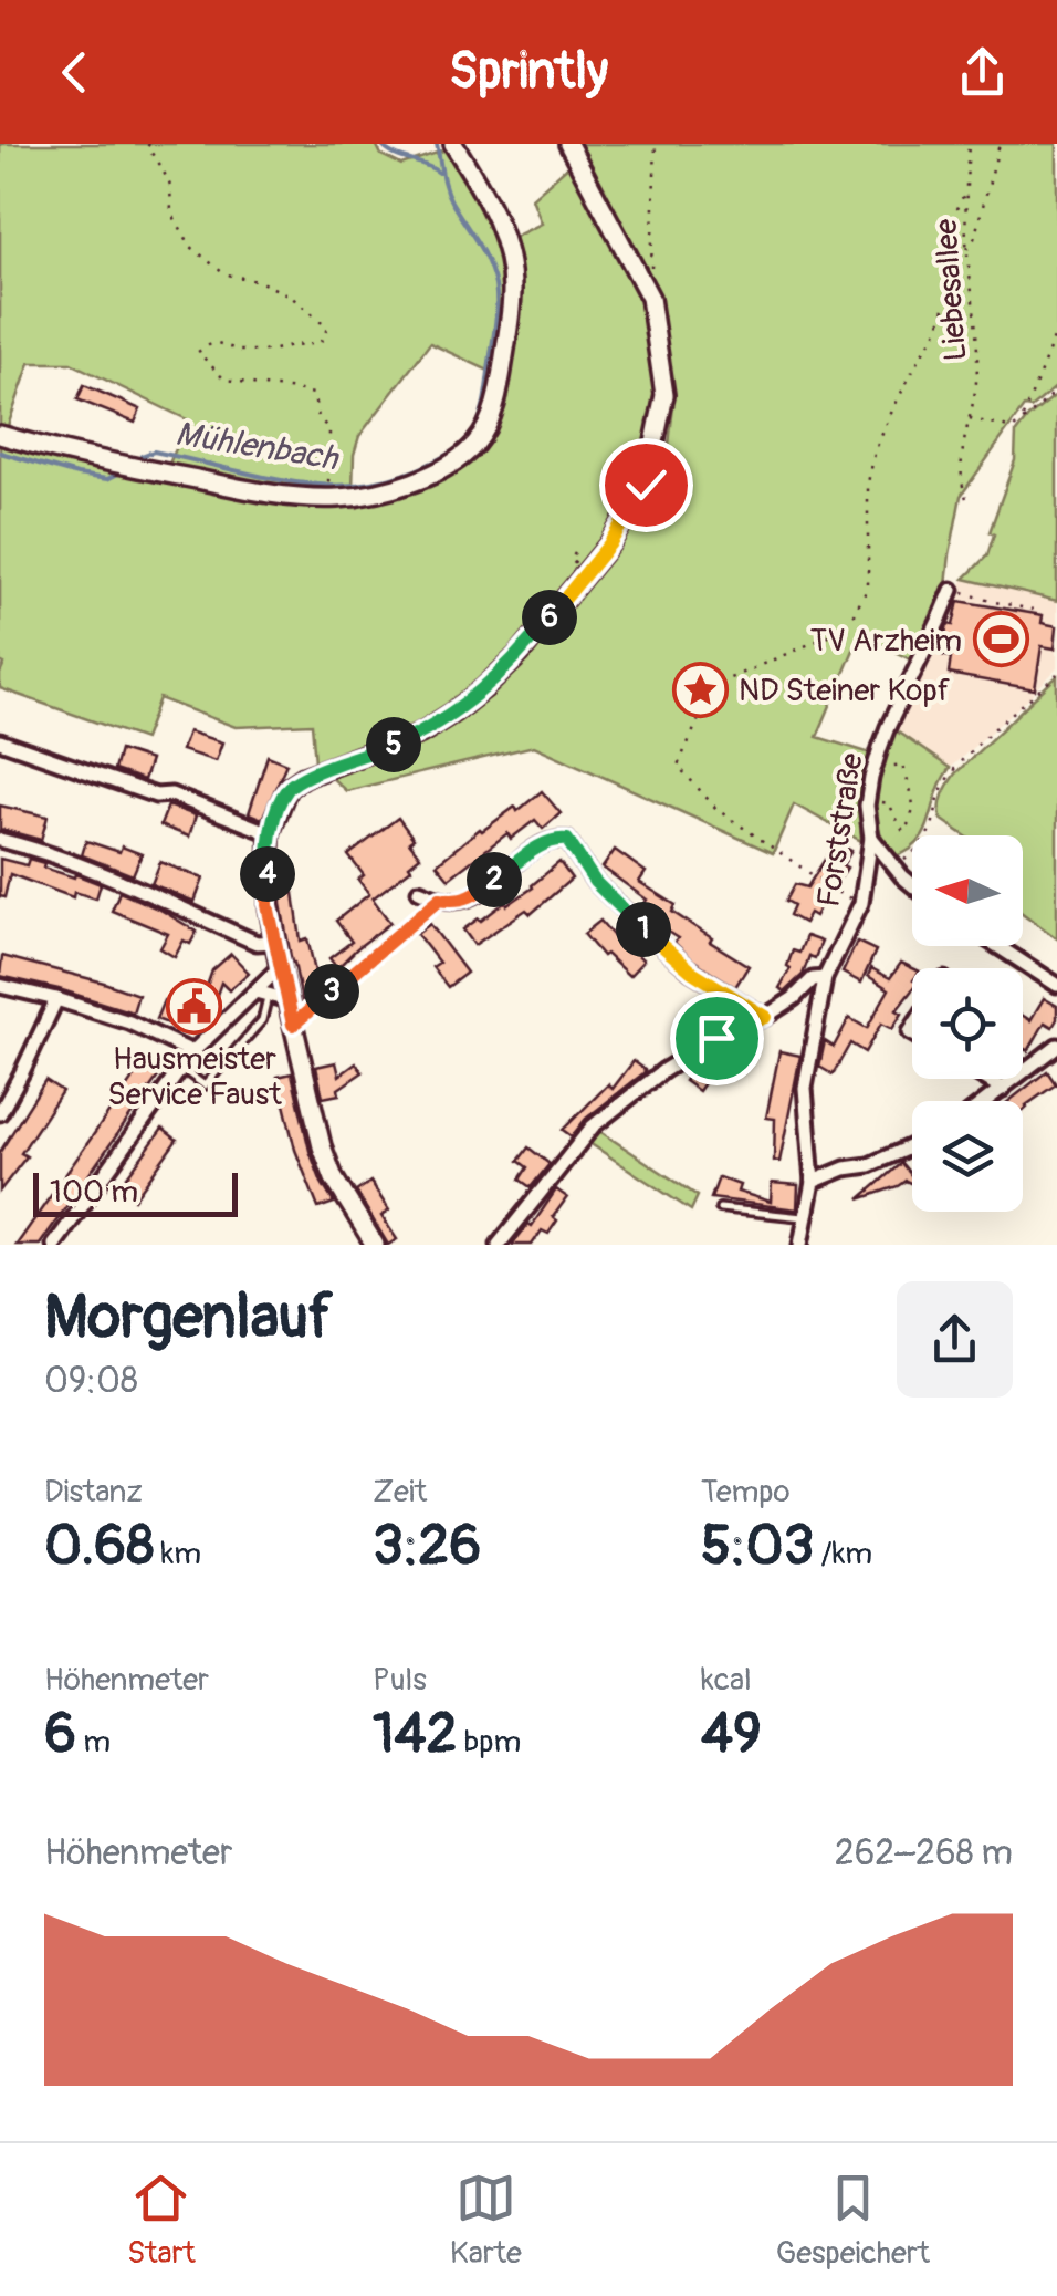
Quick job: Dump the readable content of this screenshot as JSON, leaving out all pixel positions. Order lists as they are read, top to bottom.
{
  "streets": {
    "street": ["Forststraße"],
    "path": ["Liebesallee"]
  },
  "water": ["Mühlenbach"],
  "places": {
    "sports": ["TV Arzheim"],
    "place": ["ND Steiner Kopf"],
    "public building": ["Hausmeister Service Faust"]
  },
  "scale_bar": "100 m",
  "north": "left",
  "page": {
    "header": "Sprintly",
    "pins": [
      "6",
      "5",
      "4",
      "2",
      "1",
      "3"
    ],
    "scale": "100 m",
    "heading": ["Morgenlauf", "09:08"],
    "stats": [
      ["Distanz", "0.68 km"],
      ["Zeit", "3:26"],
      ["Tempo", "5:03 /km"],
      ["Höhenmeter", "6 m"],
      ["Puls", "142 bpm"],
      ["kcal", "49"]
    ],
    "chart": ["Höhenmeter", "262–268 m"],
    "tabs": ["Start", "Karte", "Gespeichert"]
  }
}
